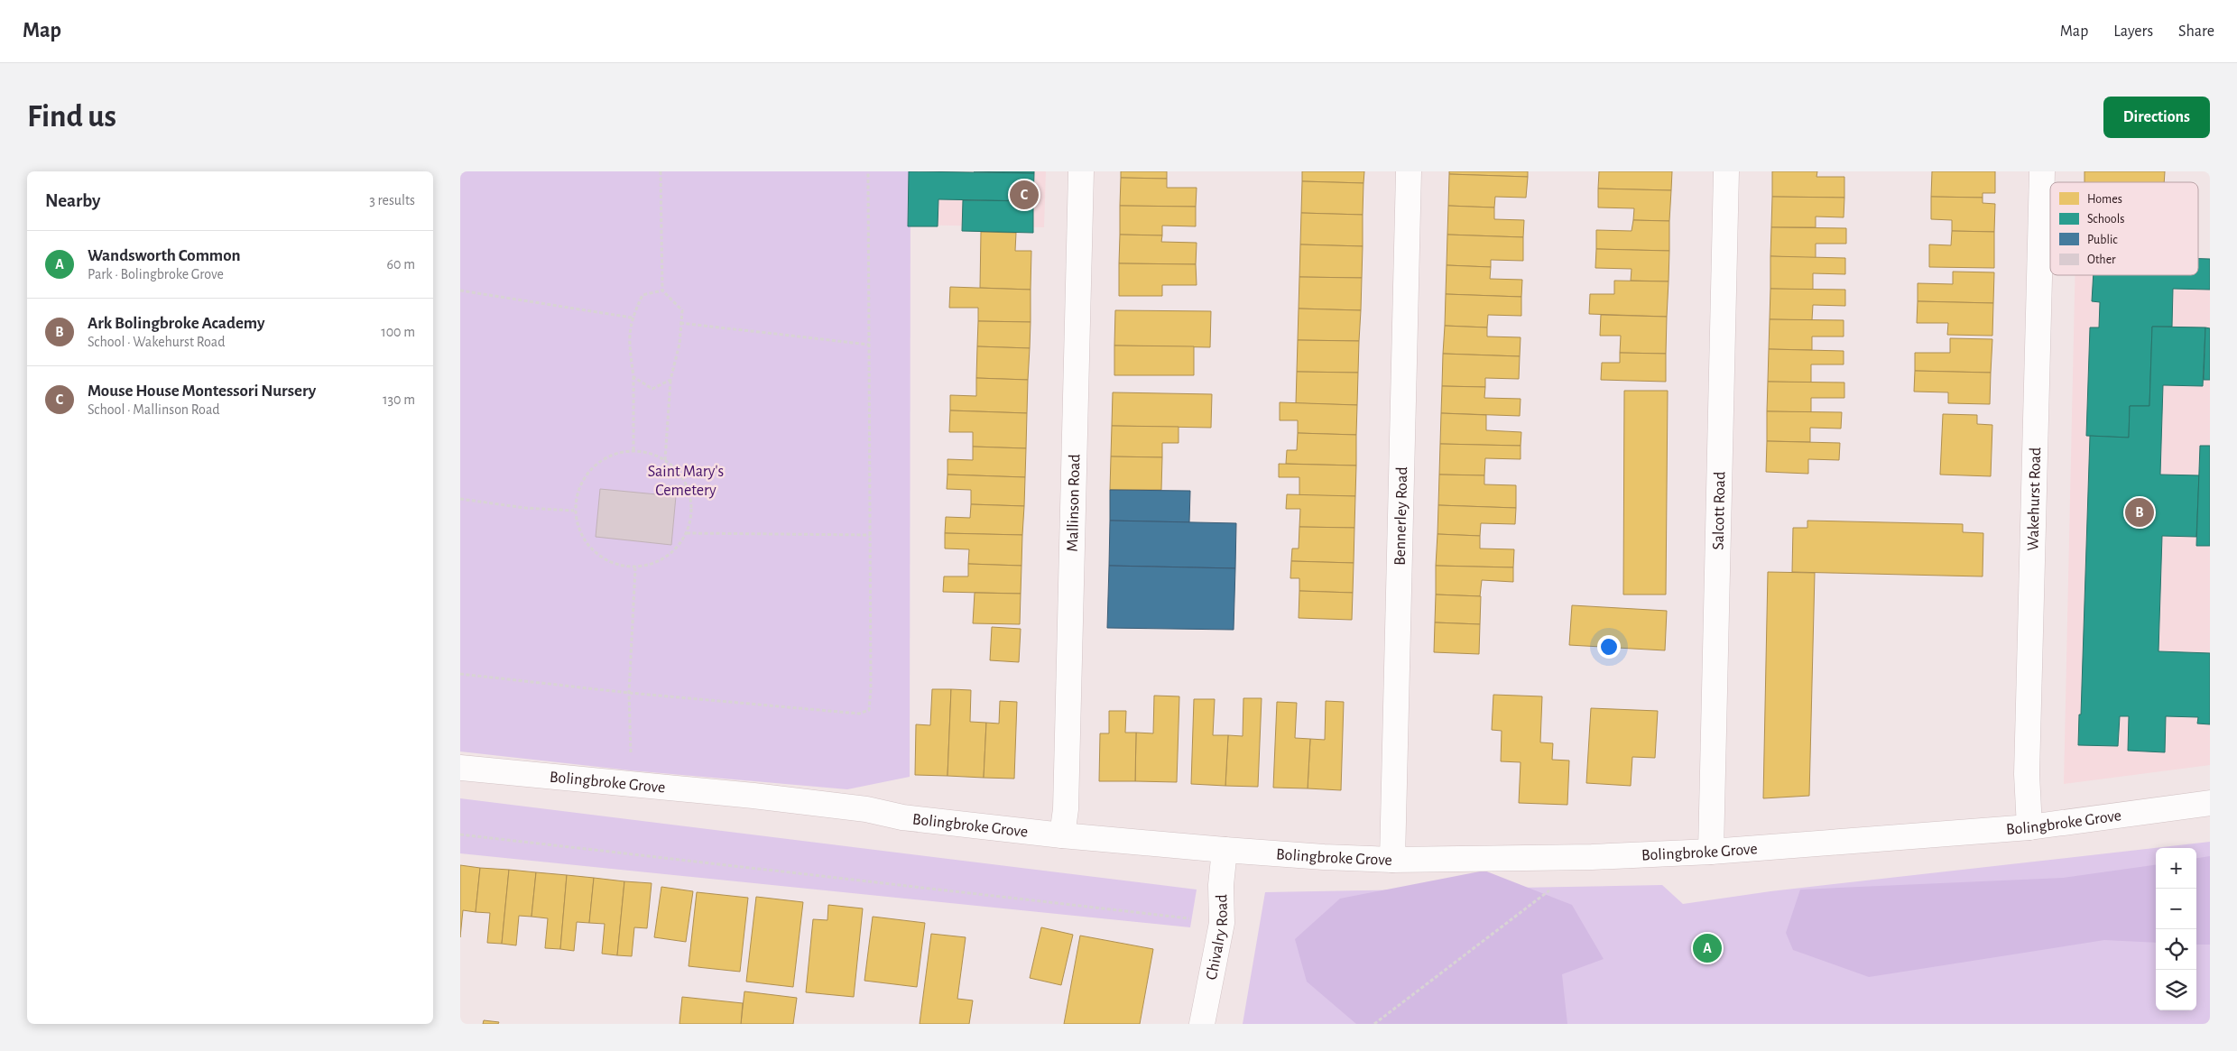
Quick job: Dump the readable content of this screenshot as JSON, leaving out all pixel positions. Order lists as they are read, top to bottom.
{
  "streets": {
    "street": [
      "Wakehurst Road",
      "Mallinson Road",
      "Salcott Road",
      "Bennerley Road",
      "Bolingbroke Grove",
      "Chivalry Road"
    ]
  },
  "crossings": [
    ["Wakehurst Road", "Bolingbroke Grove"],
    ["Mallinson Road", "Bolingbroke Grove"],
    ["Salcott Road", "Bolingbroke Grove"],
    ["Bennerley Road", "Bolingbroke Grove"],
    ["Bolingbroke Grove", "Chivalry Road"]
  ],
  "parks": ["Saint Mary's Cemetery"],
  "legend": [
    "Homes",
    "Schools",
    "Public",
    "Other"
  ],
  "page": {
    "header": "Map",
    "nav": ["Map", "Layers", "Share"],
    "buttons": "Directions",
    "title": "Find us",
    "heading": ["Nearby", "3 results"],
    "pins": ["C", "B", "A"],
    "list": [
      {
        "mark": "A",
        "name": "Wandsworth Common",
        "note": "Park · Bolingbroke Grove",
        "value": "60 m"
      },
      {
        "mark": "B",
        "name": "Ark Bolingbroke Academy",
        "note": "School · Wakehurst Road",
        "value": "100 m"
      },
      {
        "mark": "C",
        "name": "Mouse House Montessori Nursery",
        "note": "School · Mallinson Road",
        "value": "130 m"
      }
    ],
    "map_buttons": ["+", "−"]
  }
}
